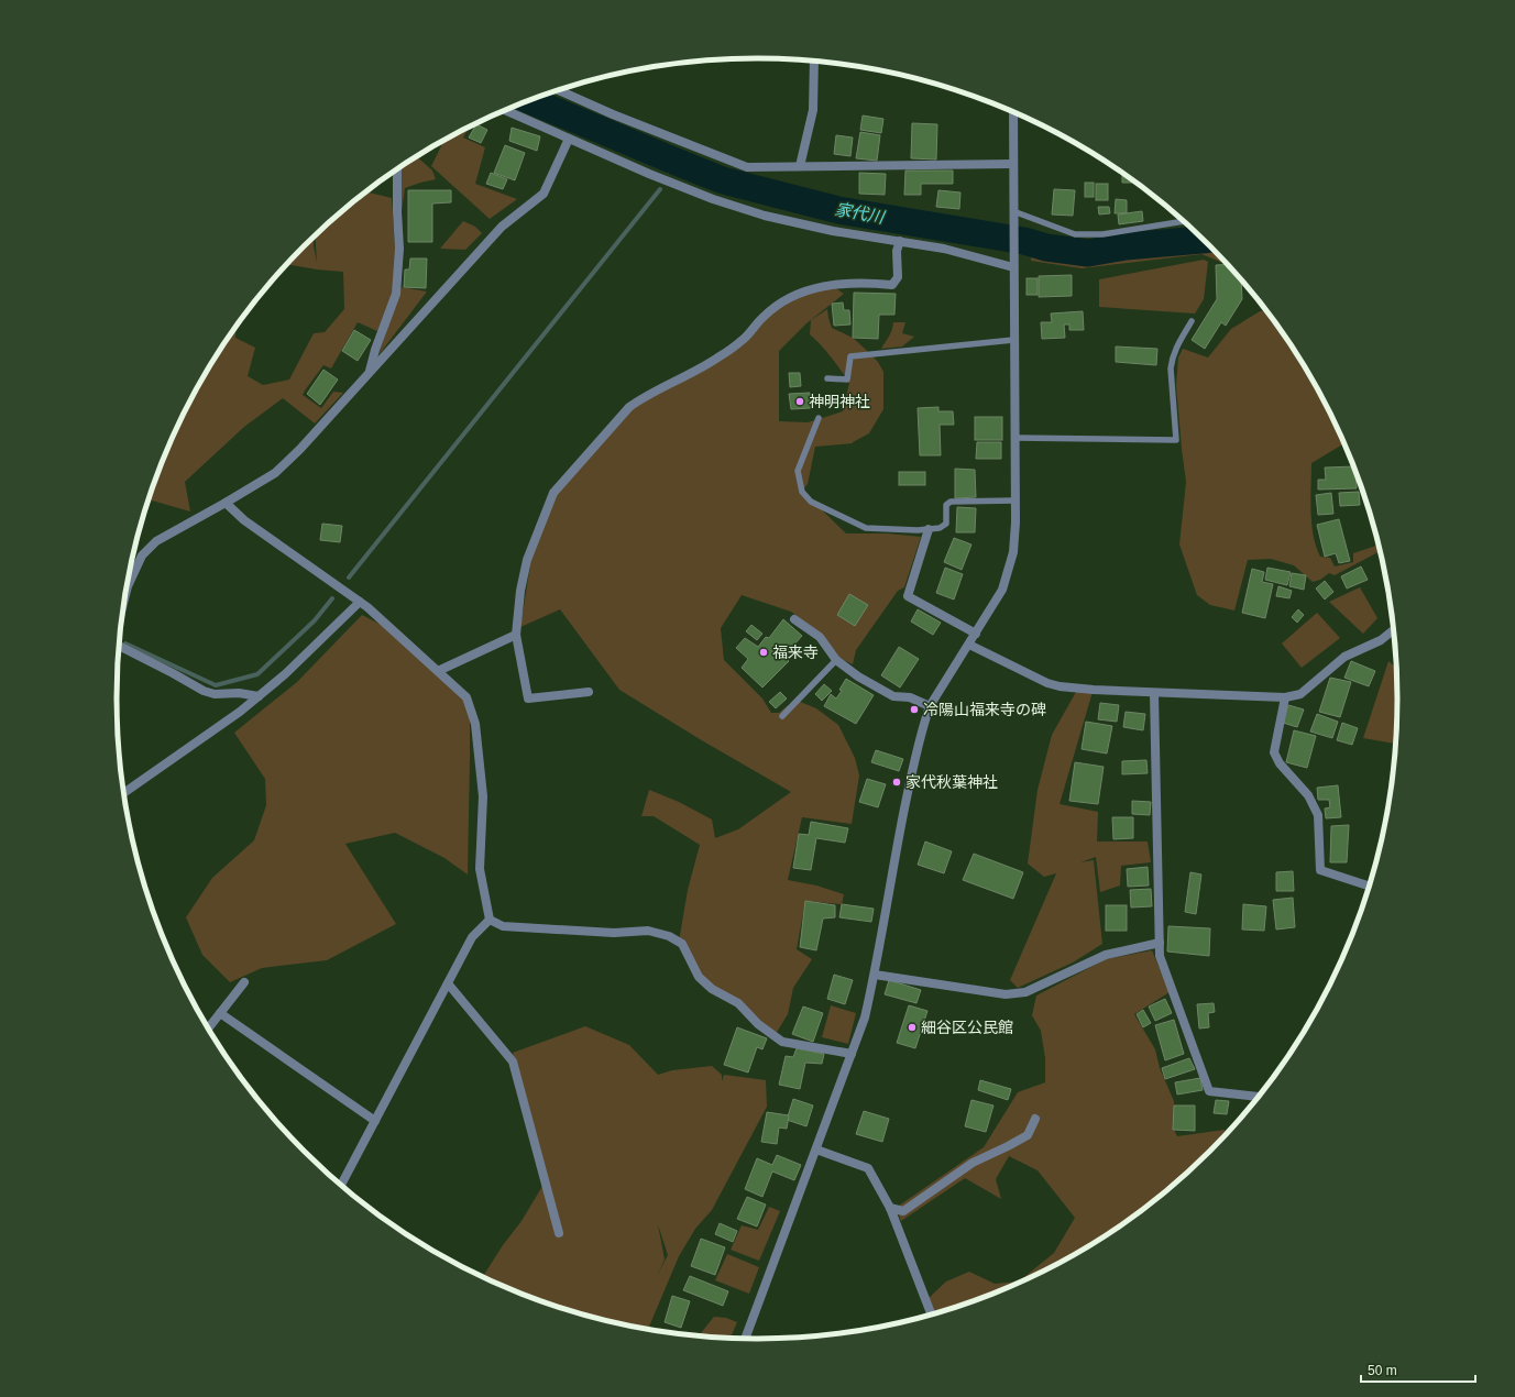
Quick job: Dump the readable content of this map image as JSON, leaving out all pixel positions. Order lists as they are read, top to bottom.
{
  "water": ["家代川"],
  "places": [
    "神明神社",
    "福来寺",
    "冷陽山福来寺の碑",
    "家代秋葉神社",
    "細谷区公民館"
  ],
  "scale_bar": "50 m"
}
